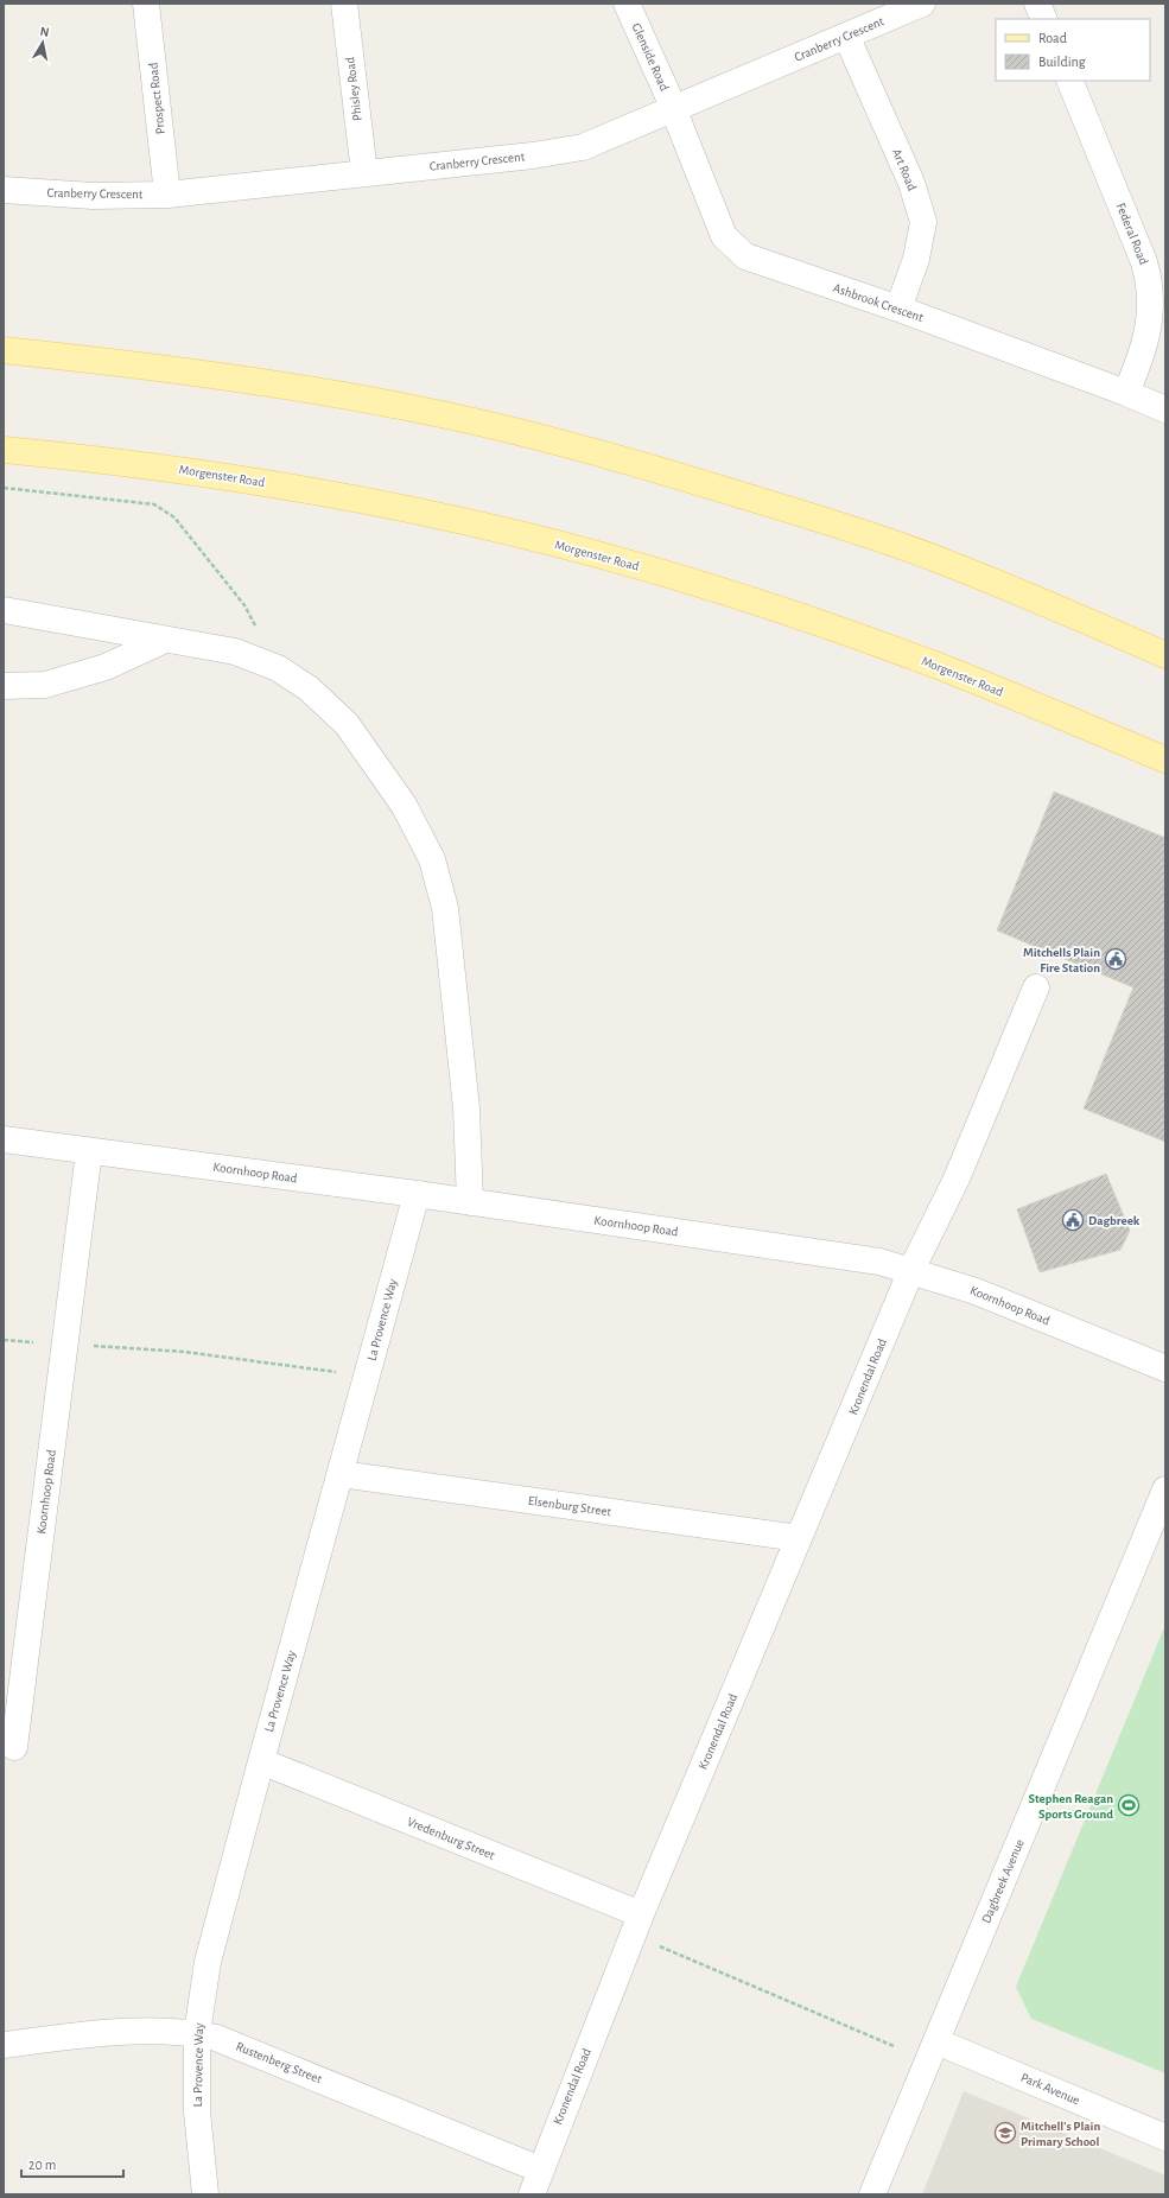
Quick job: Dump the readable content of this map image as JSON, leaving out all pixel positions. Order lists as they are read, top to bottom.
{
  "streets": {
    "main road": ["Morgenster Road"],
    "street": [
      "Cranberry Crescent",
      "Glenside Road",
      "Phisley Road",
      "Prospect Road",
      "Art Road",
      "Federal Road",
      "Ashbrook Crescent",
      "Koornhoop Road",
      "La Provence Way",
      "Kronendal Road",
      "Elsenburg Street",
      "Vredenburg Street",
      "Dagbreek Avenue",
      "Rustenberg Street",
      "Park Avenue"
    ]
  },
  "crossings": [
    ["Cranberry Crescent", "Glenside Road"],
    ["Cranberry Crescent", "Phisley Road"],
    ["Cranberry Crescent", "Prospect Road"],
    ["Cranberry Crescent", "Art Road"],
    ["Cranberry Crescent", "Ashbrook Crescent"],
    ["Glenside Road", "Ashbrook Crescent"],
    ["Art Road", "Ashbrook Crescent"],
    ["Federal Road", "Ashbrook Crescent"],
    ["Koornhoop Road", "La Provence Way"],
    ["Koornhoop Road", "Kronendal Road"],
    ["La Provence Way", "Elsenburg Street"],
    ["La Provence Way", "Vredenburg Street"],
    ["La Provence Way", "Rustenberg Street"],
    ["Kronendal Road", "Elsenburg Street"],
    ["Kronendal Road", "Vredenburg Street"],
    ["Kronendal Road", "Rustenberg Street"],
    ["Dagbreek Avenue", "Park Avenue"]
  ],
  "places": {
    "public building": ["Mitchells Plain Fire Station", "Dagbreek"],
    "sports": ["Stephen Reagan Sports Ground"],
    "school or university": ["Mitchell's Plain Primary School"]
  },
  "legend": ["Road", "Building"],
  "scale_bar": "20 m",
  "north": "top"
}
